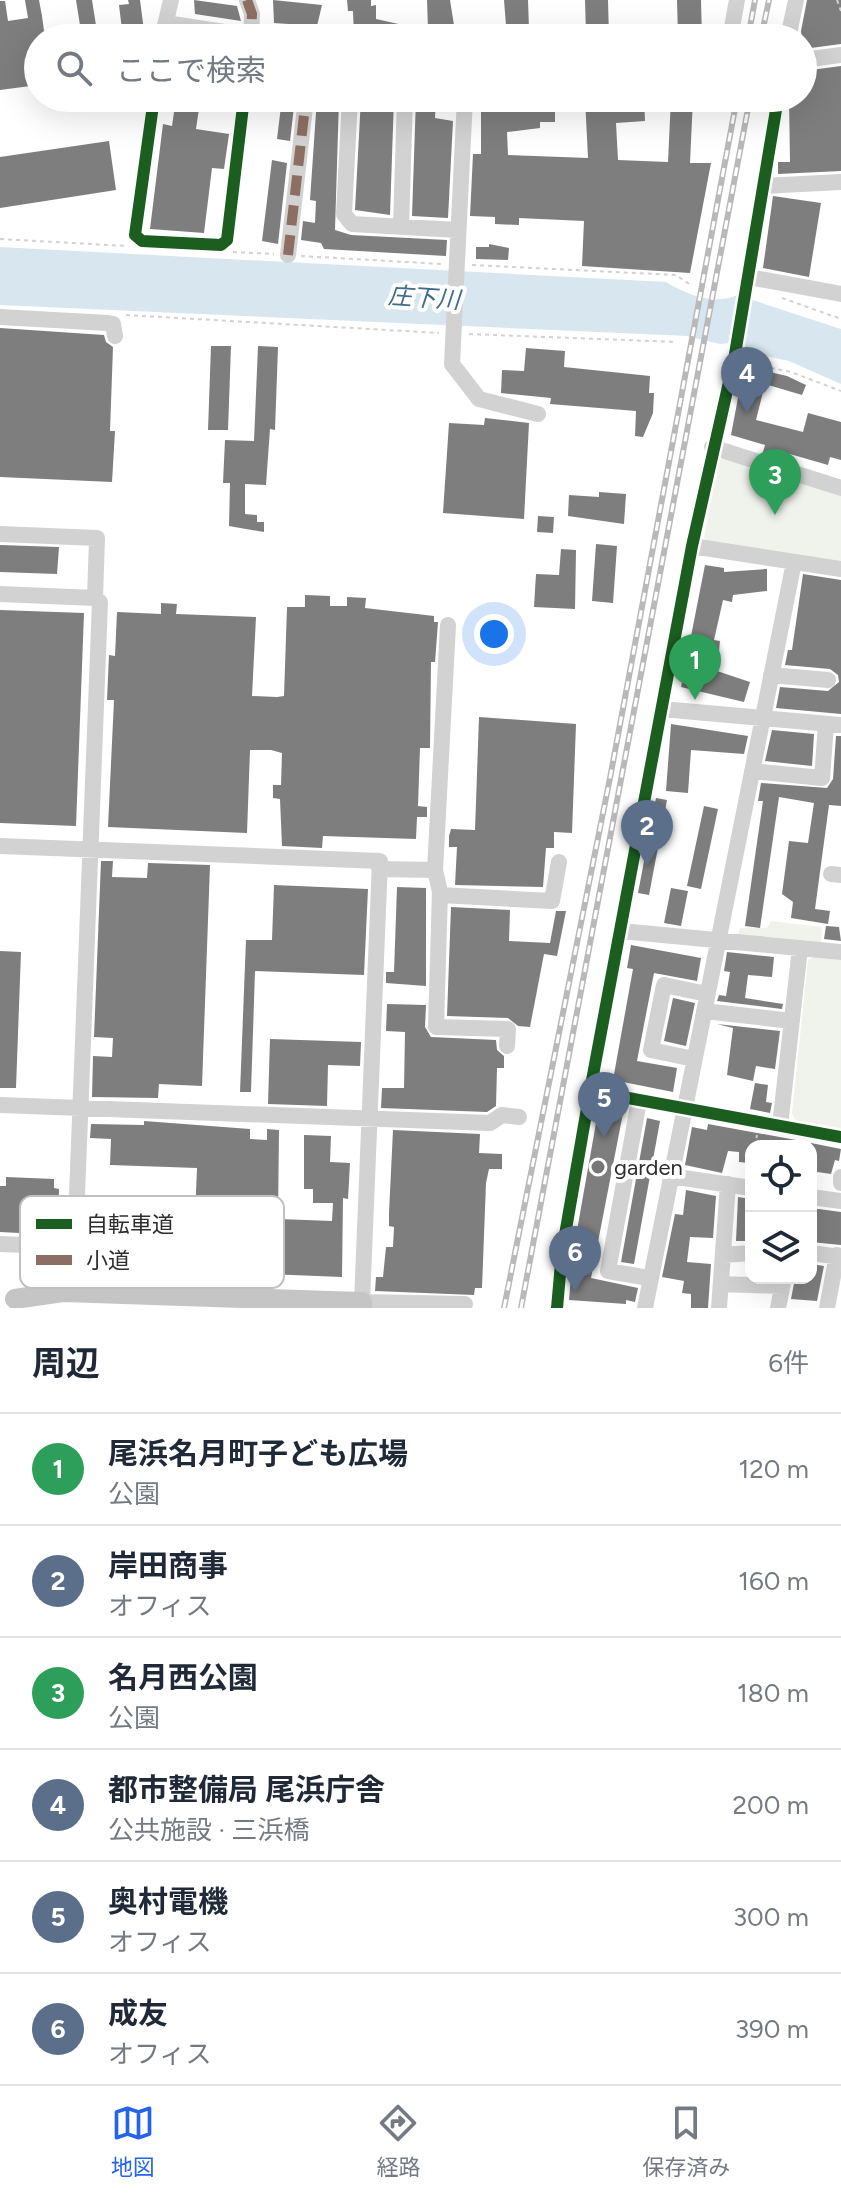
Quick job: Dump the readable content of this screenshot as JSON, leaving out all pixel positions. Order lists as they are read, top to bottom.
{
  "water": ["庄下川"],
  "places": ["garden"],
  "legend": ["自転車道", "小道"],
  "page": {
    "search": "ここで検索",
    "pins": [
      "4",
      "3",
      "1",
      "2",
      "5",
      "6"
    ],
    "heading": ["周辺", "6件"],
    "list": [
      {
        "mark": "1",
        "name": "尾浜名月町子ども広場",
        "note": "公園",
        "value": "120 m"
      },
      {
        "mark": "2",
        "name": "岸田商事",
        "note": "オフィス",
        "value": "160 m"
      },
      {
        "mark": "3",
        "name": "名月西公園",
        "note": "公園",
        "value": "180 m"
      },
      {
        "mark": "4",
        "name": "都市整備局 尾浜庁舎",
        "note": "公共施設 · 三浜橋",
        "value": "200 m"
      },
      {
        "mark": "5",
        "name": "奥村電機",
        "note": "オフィス",
        "value": "300 m"
      },
      {
        "mark": "6",
        "name": "成友",
        "note": "オフィス",
        "value": "390 m"
      }
    ],
    "nav": ["地図", "経路", "保存済み"]
  }
}
